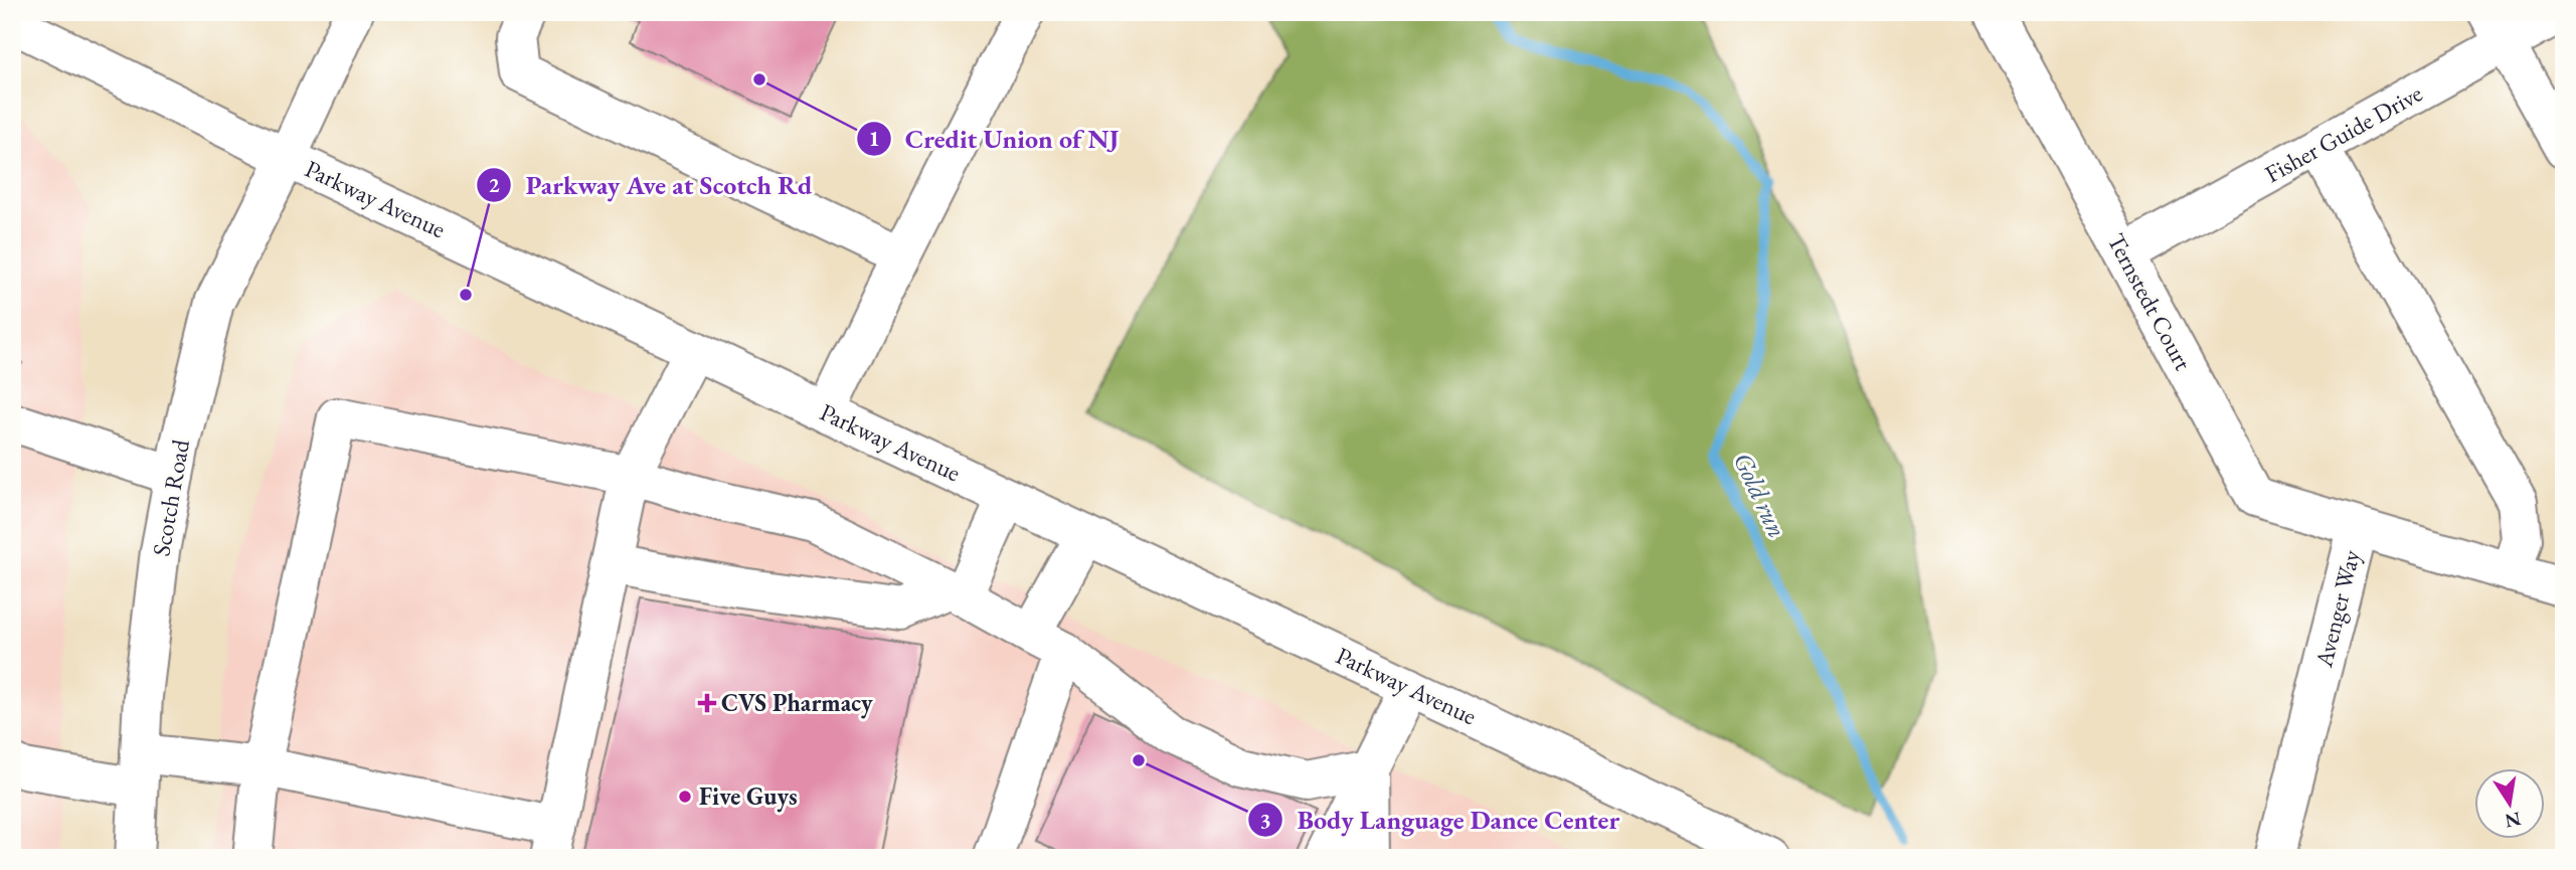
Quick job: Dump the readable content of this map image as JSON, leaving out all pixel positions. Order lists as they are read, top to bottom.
{
  "streets": {
    "main road": [
      "Fisher Guide Drive",
      "Parkway Avenue",
      "Ternstedt Court",
      "Scotch Road",
      "Avenger Way"
    ]
  },
  "crossings": [
    ["Fisher Guide Drive", "Ternstedt Court"],
    ["Parkway Avenue", "Scotch Road"],
    ["Ternstedt Court", "Avenger Way"]
  ],
  "water": ["Gold run"],
  "places": {
    "other": [
      "Credit Union of NJ",
      "Parkway Ave at Scotch Rd",
      "Body Language Dance Center",
      "Five Guys"
    ],
    "health": ["CVS Pharmacy"]
  },
  "north": "bottom"
}
